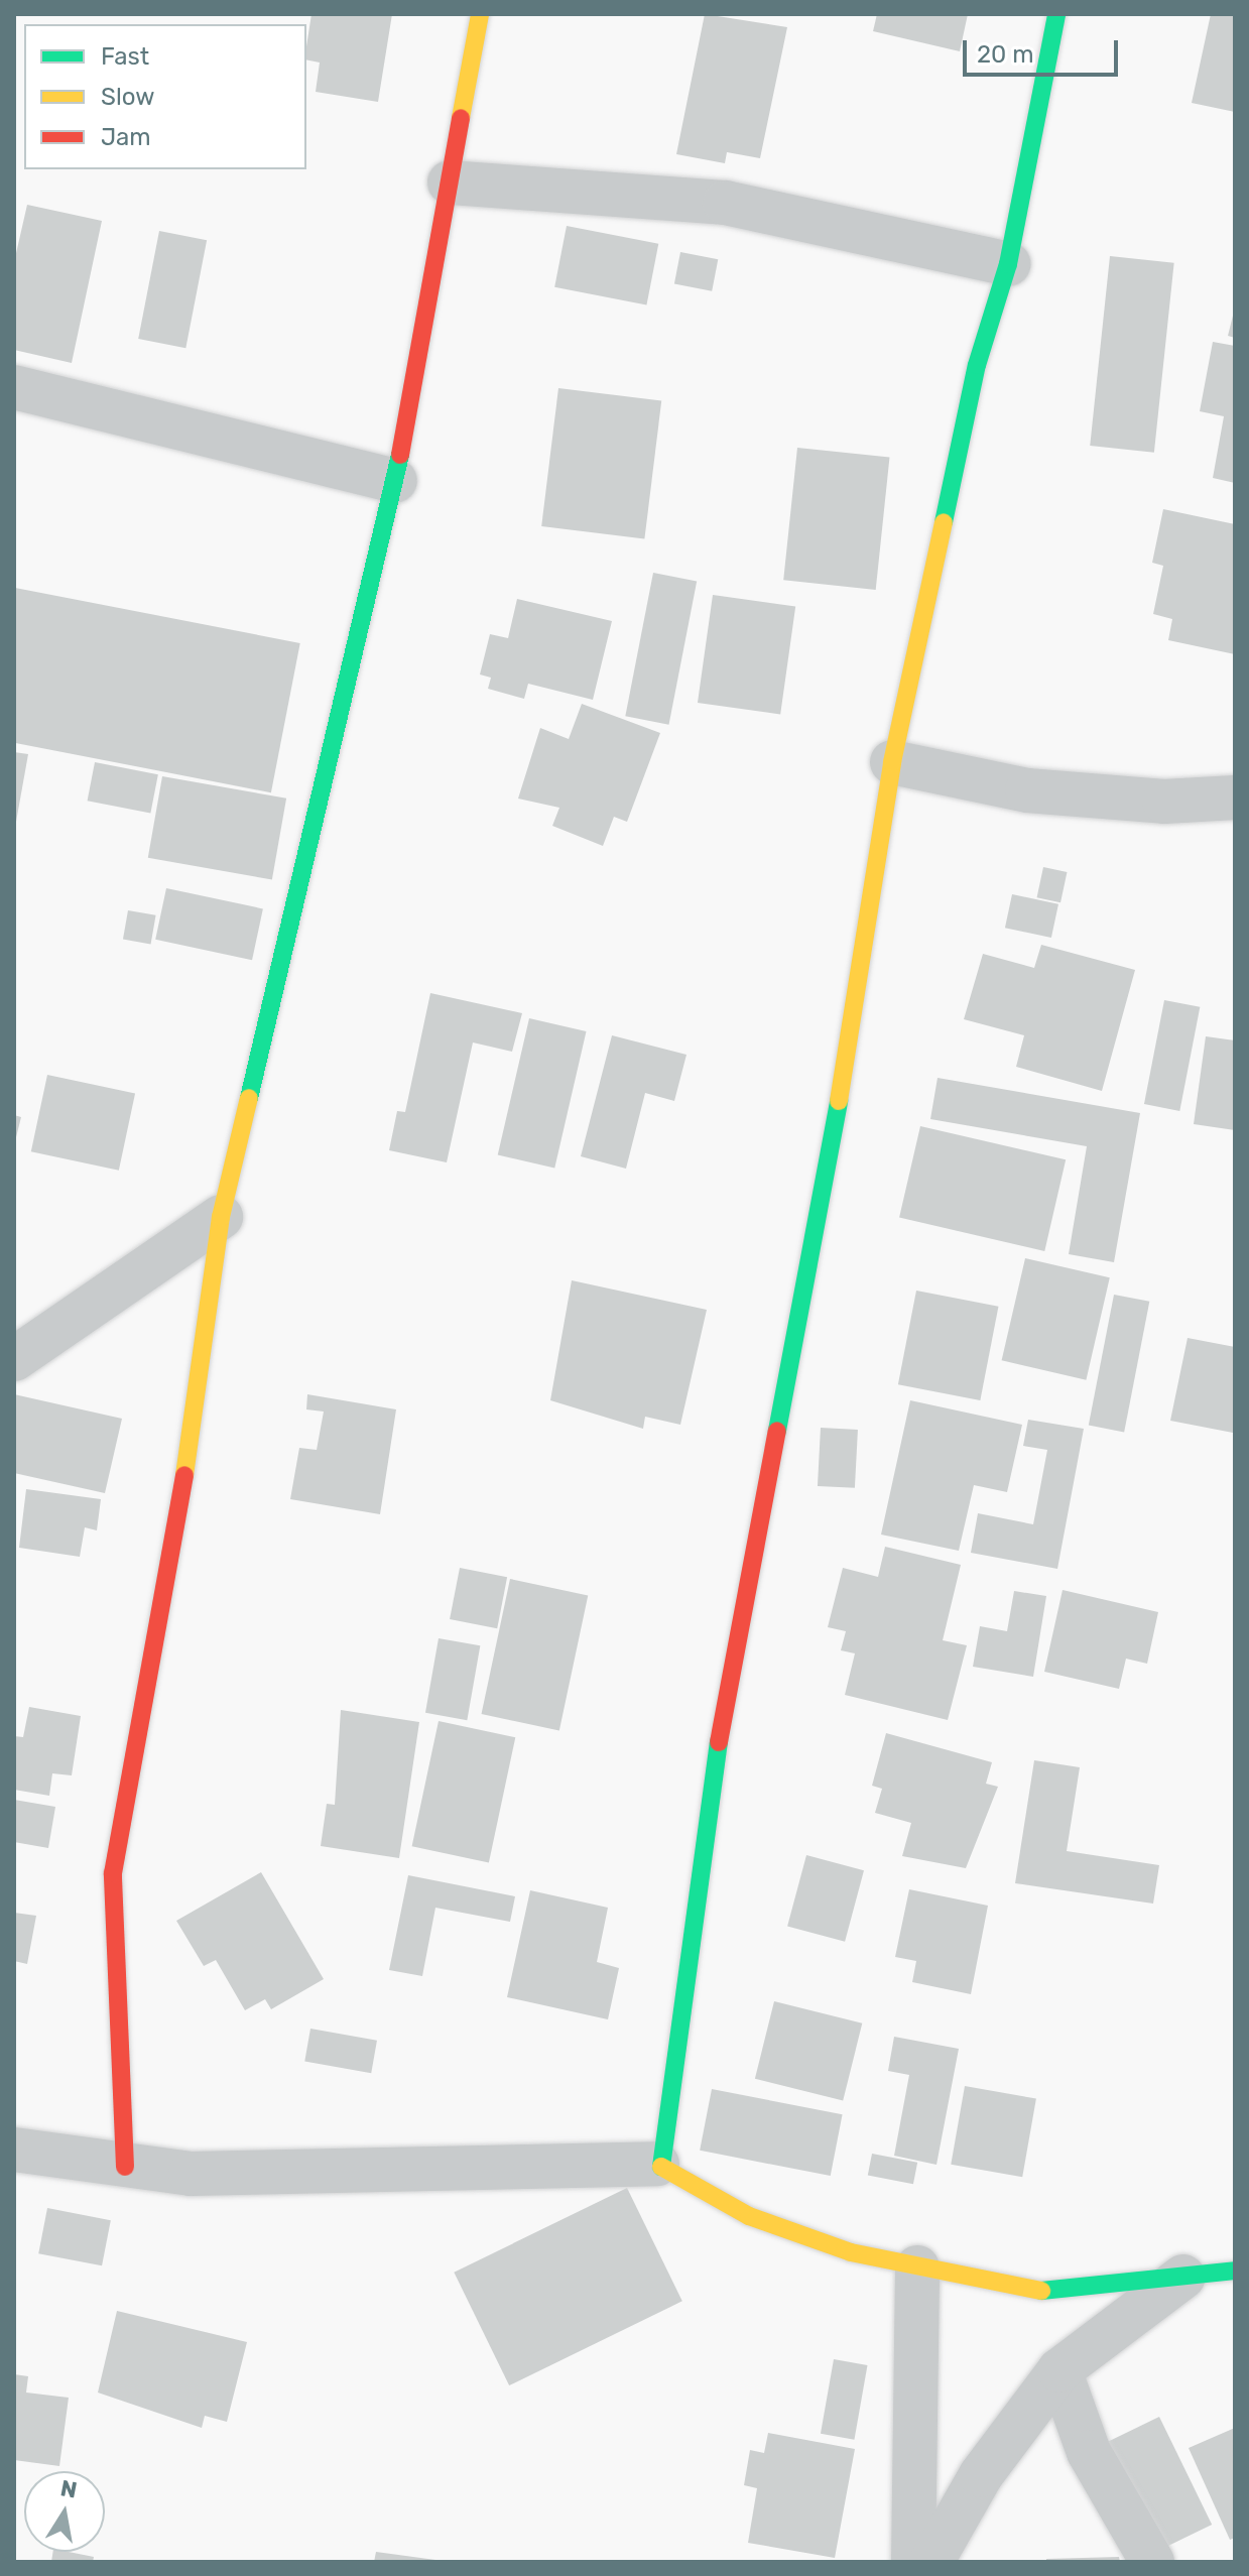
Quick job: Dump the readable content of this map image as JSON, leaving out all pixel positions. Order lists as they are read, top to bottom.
{
  "legend": ["Fast", "Slow", "Jam"],
  "scale_bar": "20 m",
  "north": "top"
}
